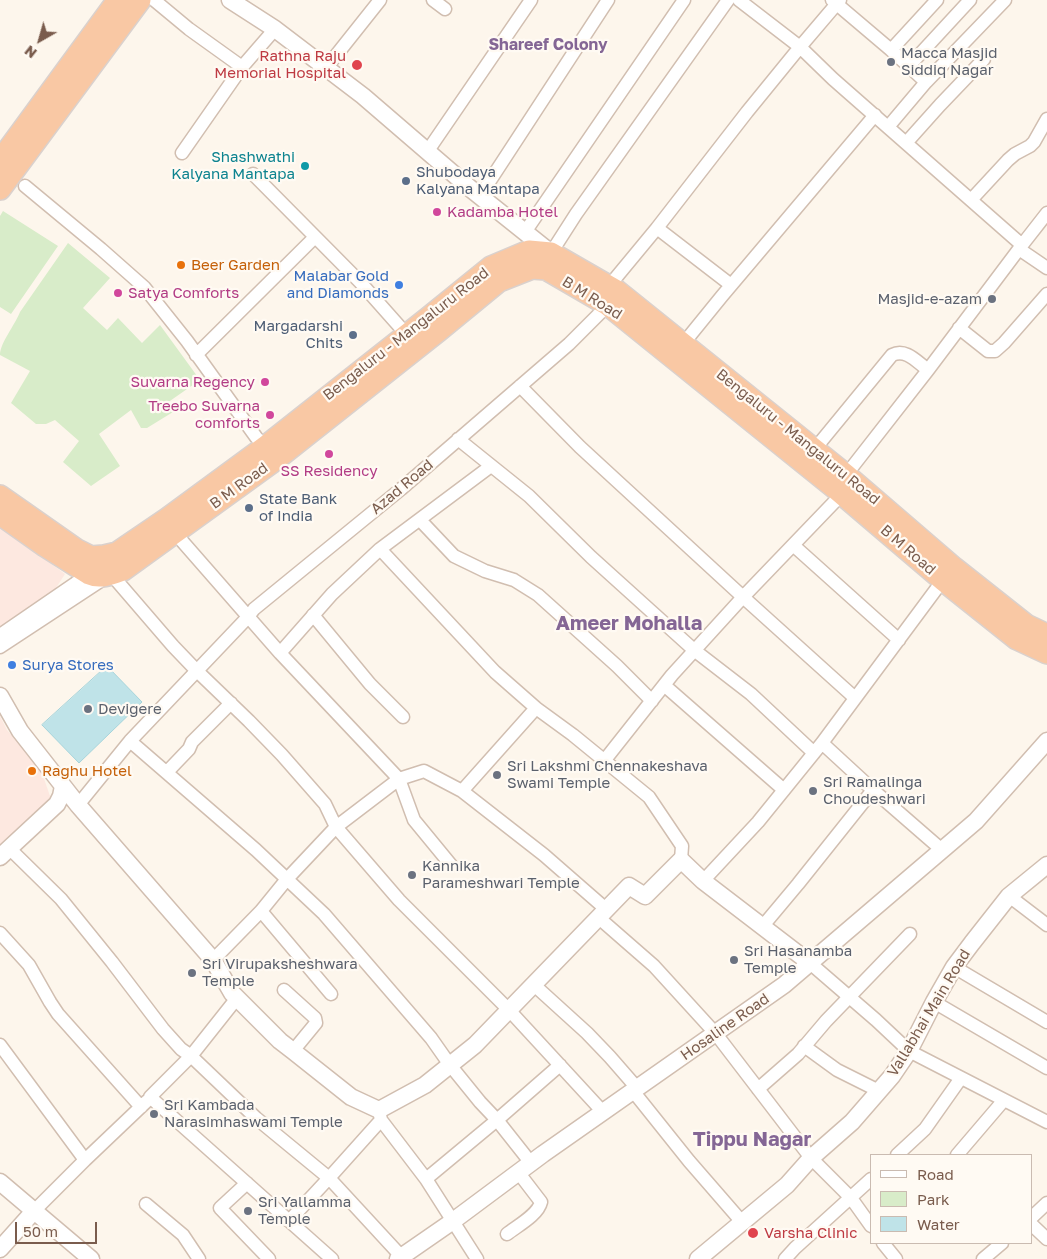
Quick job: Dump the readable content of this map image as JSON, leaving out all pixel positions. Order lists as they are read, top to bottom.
{
  "streets": {
    "highway": ["B M Road", "Bengaluru - Mangaluru Road"],
    "street": ["Azad Road", "Vallabhai Main Road", "Hosaline Road"]
  },
  "crossings": [
    ["B M Road", "Bengaluru - Mangaluru Road"],
    ["B M Road", "Azad Road"],
    ["Bengaluru - Mangaluru Road", "Azad Road"]
  ],
  "districts": ["Shareef Colony", "Ameer Mohalla", "Tippu Nagar"],
  "places": [
    "Macca Masjid Siddiq Nagar",
    "Rathna Raju Memorial Hospital",
    "Shashwathi Kalyana Mantapa",
    "Shubodaya Kalyana Mantapa",
    "Kadamba Hotel",
    "Beer Garden",
    "Malabar Gold and Diamonds",
    "Satya Comforts",
    "Masjid-e-azam",
    "Margadarshi Chits",
    "Suvarna Regency",
    "Treebo Suvarna comforts",
    "SS Residency",
    "State Bank of India",
    "Surya Stores",
    "Devigere",
    "Raghu Hotel",
    "Sri Lakshmi Chennakeshava Swami Temple",
    "Sri Ramalinga Choudeshwari",
    "Kannika Parameshwari Temple",
    "Sri Hasanamba Temple",
    "Sri Virupaksheshwara Temple",
    "Sri Kambada Narasimhaswami Temple",
    "Sri Yallamma Temple",
    "Varsha Clinic"
  ],
  "legend": ["Road", "Park", "Water"],
  "scale_bar": "50 m",
  "north": "bottom left"
}
